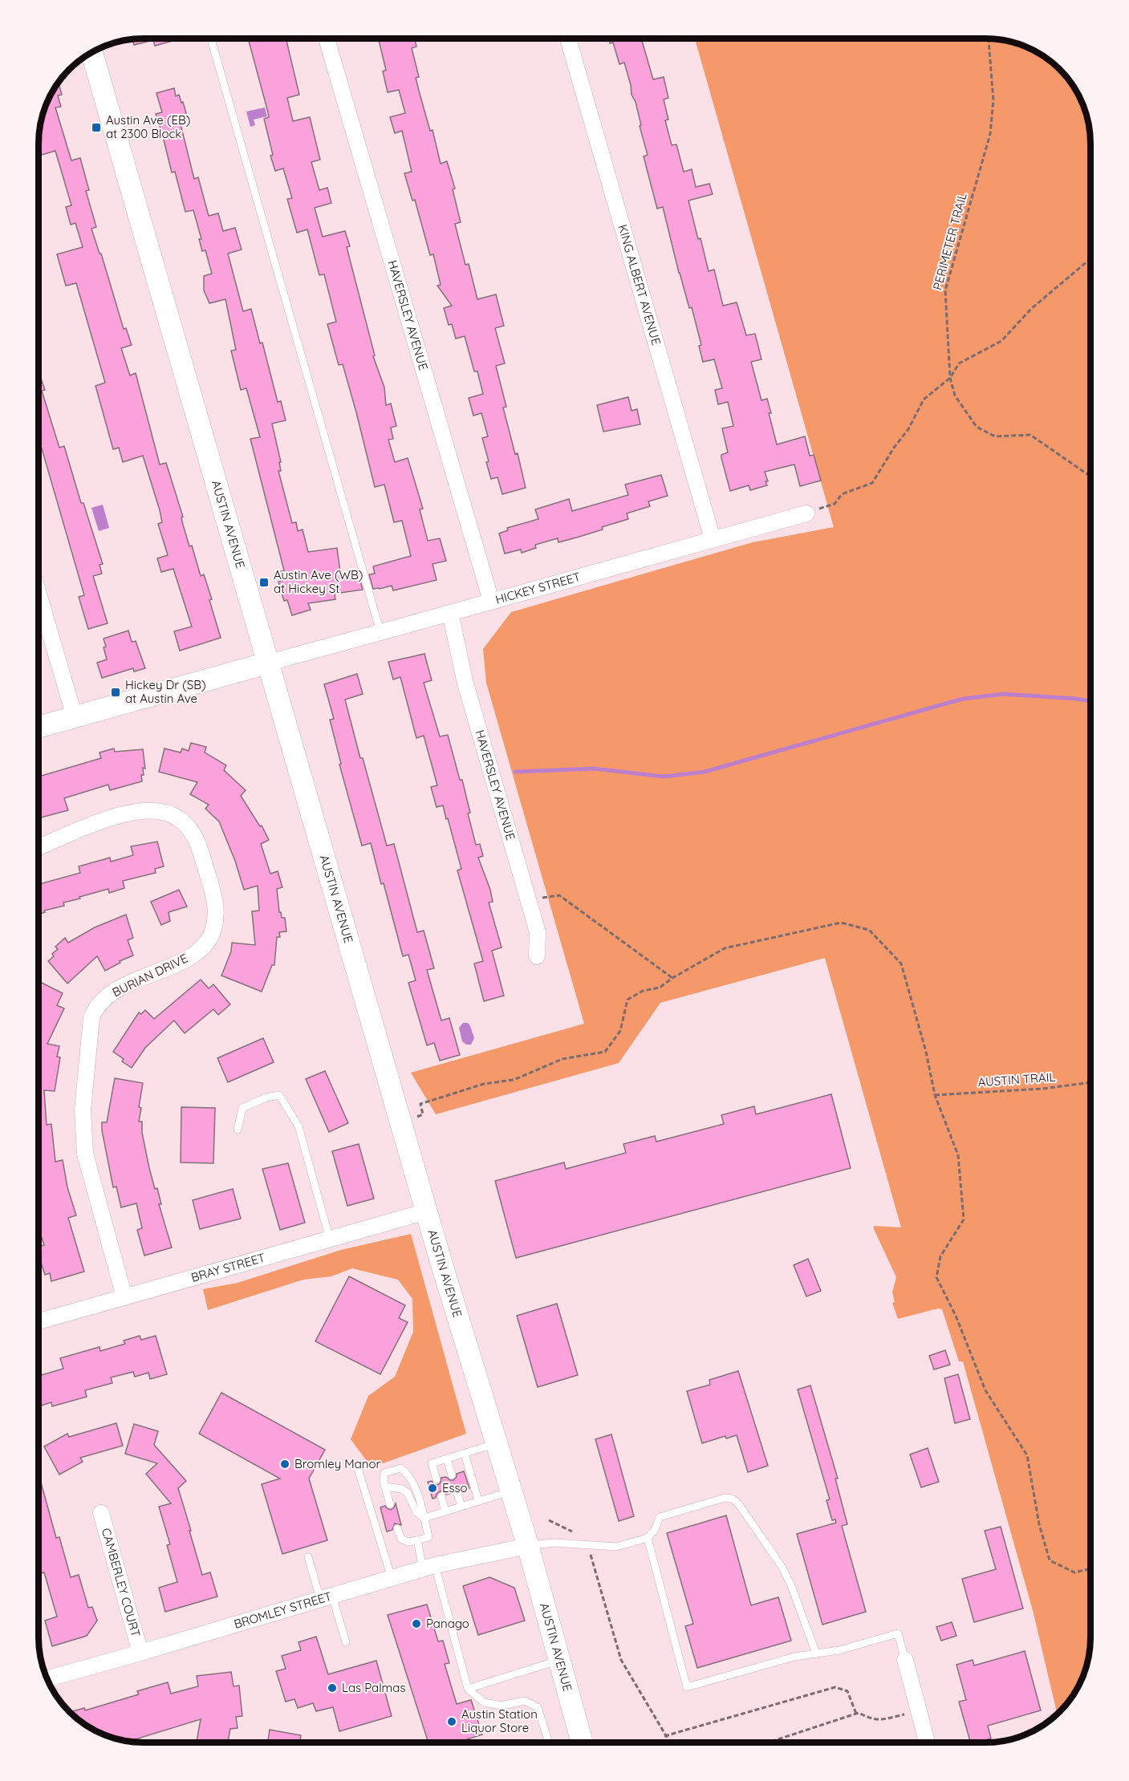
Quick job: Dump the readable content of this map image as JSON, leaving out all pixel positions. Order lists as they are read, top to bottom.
{
  "streets": {
    "main road": ["AUSTIN AVENUE"],
    "street": [
      "KING ALBERT AVENUE",
      "HAVERSLEY AVENUE",
      "HICKEY STREET",
      "BURIAN DRIVE",
      "BRAY STREET",
      "CAMBERLEY COURT",
      "BROMLEY STREET"
    ],
    "path": ["PERIMETER TRAIL", "AUSTIN TRAIL"]
  },
  "crossings": [
    ["KING ALBERT AVENUE", "HICKEY STREET"],
    ["HAVERSLEY AVENUE", "HICKEY STREET"],
    ["AUSTIN AVENUE", "HICKEY STREET"],
    ["AUSTIN AVENUE", "BRAY STREET"],
    ["AUSTIN AVENUE", "BROMLEY STREET"],
    ["BURIAN DRIVE", "BRAY STREET"],
    ["CAMBERLEY COURT", "BROMLEY STREET"]
  ],
  "places": {
    "transit": ["Austin Ave (EB) at 2300 Block", "Austin Ave (WB) at Hickey St", "Hickey Dr (SB) at Austin Ave"],
    "other": [
      "Bromley Manor",
      "Esso",
      "Panago",
      "Las Palmas",
      "Austin Station Liquor Store"
    ]
  }
}
